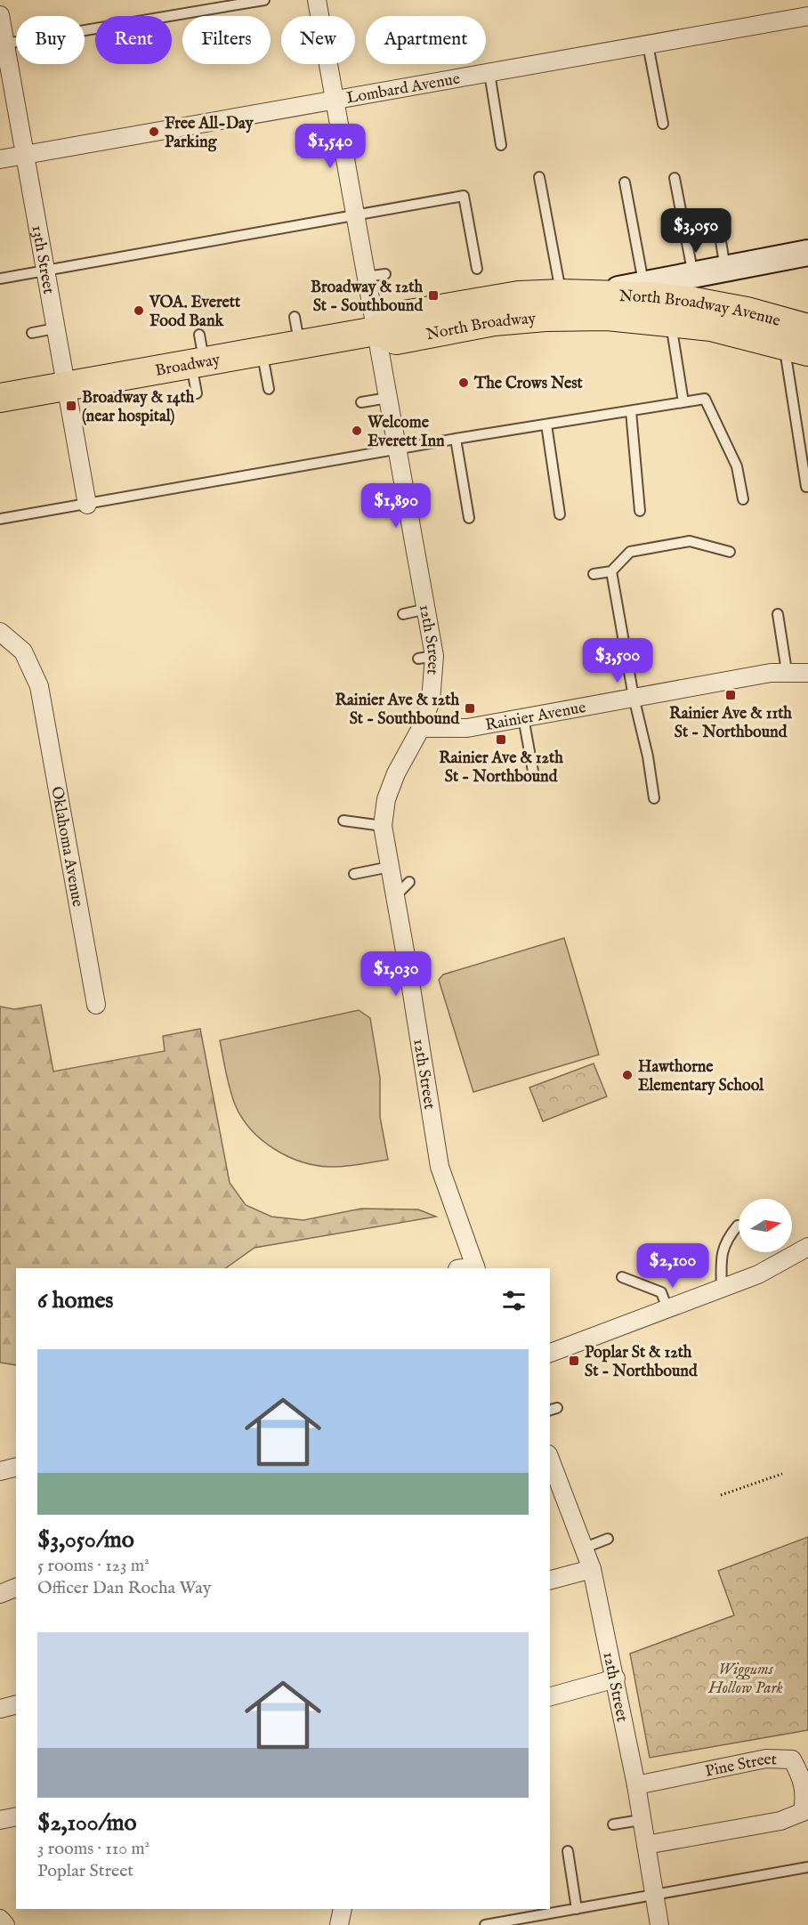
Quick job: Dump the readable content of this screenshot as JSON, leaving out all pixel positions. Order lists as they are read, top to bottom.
{
  "streets": {
    "main road": ["North Broadway Avenue", "North Broadway", "Broadway"],
    "street": [
      "Lombard Avenue",
      "13th Street",
      "12th Street",
      "Rainier Avenue",
      "Oklahoma Avenue",
      "Pine Street"
    ]
  },
  "crossings": [
    ["Lombard Avenue", "13th Street"],
    ["Lombard Avenue", "12th Street"],
    ["13th Street", "Broadway"],
    ["North Broadway Avenue", "North Broadway"],
    ["North Broadway", "Broadway"],
    ["North Broadway", "12th Street"],
    ["Broadway", "12th Street"],
    ["12th Street", "Rainier Avenue"],
    ["12th Street", "Pine Street"]
  ],
  "parks": ["Wiggums Hollow Park"],
  "places": {
    "other": [
      "Free All-Day Parking",
      "VOA. Everett Food Bank",
      "The Crows Nest",
      "Welcome Everett Inn",
      "Hawthorne Elementary School"
    ],
    "transit": [
      "Broadway & 12th St - Southbound",
      "Broadway & 14th (near hospital)",
      "Rainier Ave & 11th St - Northbound",
      "Rainier Ave & 12th St - Southbound",
      "Rainier Ave & 12th St - Northbound",
      "Poplar St & 12th St - Northbound"
    ]
  },
  "north": "right",
  "page": {
    "chip": [
      "Buy",
      "Rent",
      "Filters",
      "New",
      "Apartment"
    ],
    "price": [
      "$1,540",
      "$3,050",
      "$1,890",
      "$3,500",
      "$1,030",
      "$2,100"
    ],
    "heading": "6 homes",
    "list": [
      {
        "name": "$3,050/mo",
        "note": "5 rooms · 123 m² · Officer Dan Rocha Way"
      },
      {
        "name": "$2,100/mo",
        "note": "3 rooms · 110 m² · Poplar Street"
      }
    ]
  }
}
